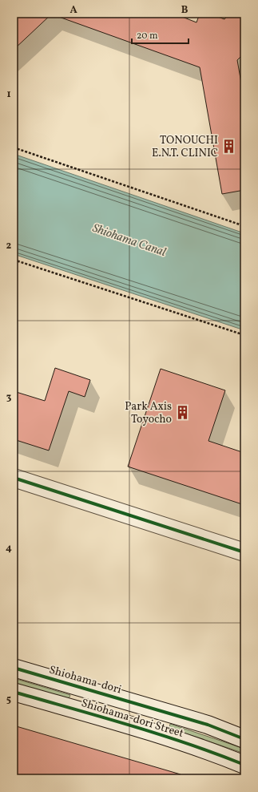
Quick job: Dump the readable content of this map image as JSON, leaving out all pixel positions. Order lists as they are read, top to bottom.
{
  "streets": {
    "street": ["Shiohama-dori Street"],
    "cycle path": ["Shiohama-dori"]
  },
  "water": ["Shiohama Canal"],
  "places": {
    "building": ["TONOUCHI E.N.T. CLINIC", "Park Axis Toyocho"]
  },
  "scale_bar": "20 m",
  "grid": {
    "columns": ["A", "B"],
    "rows": [
      "1",
      "2",
      "3",
      "4",
      "5"
    ]
  }
}
